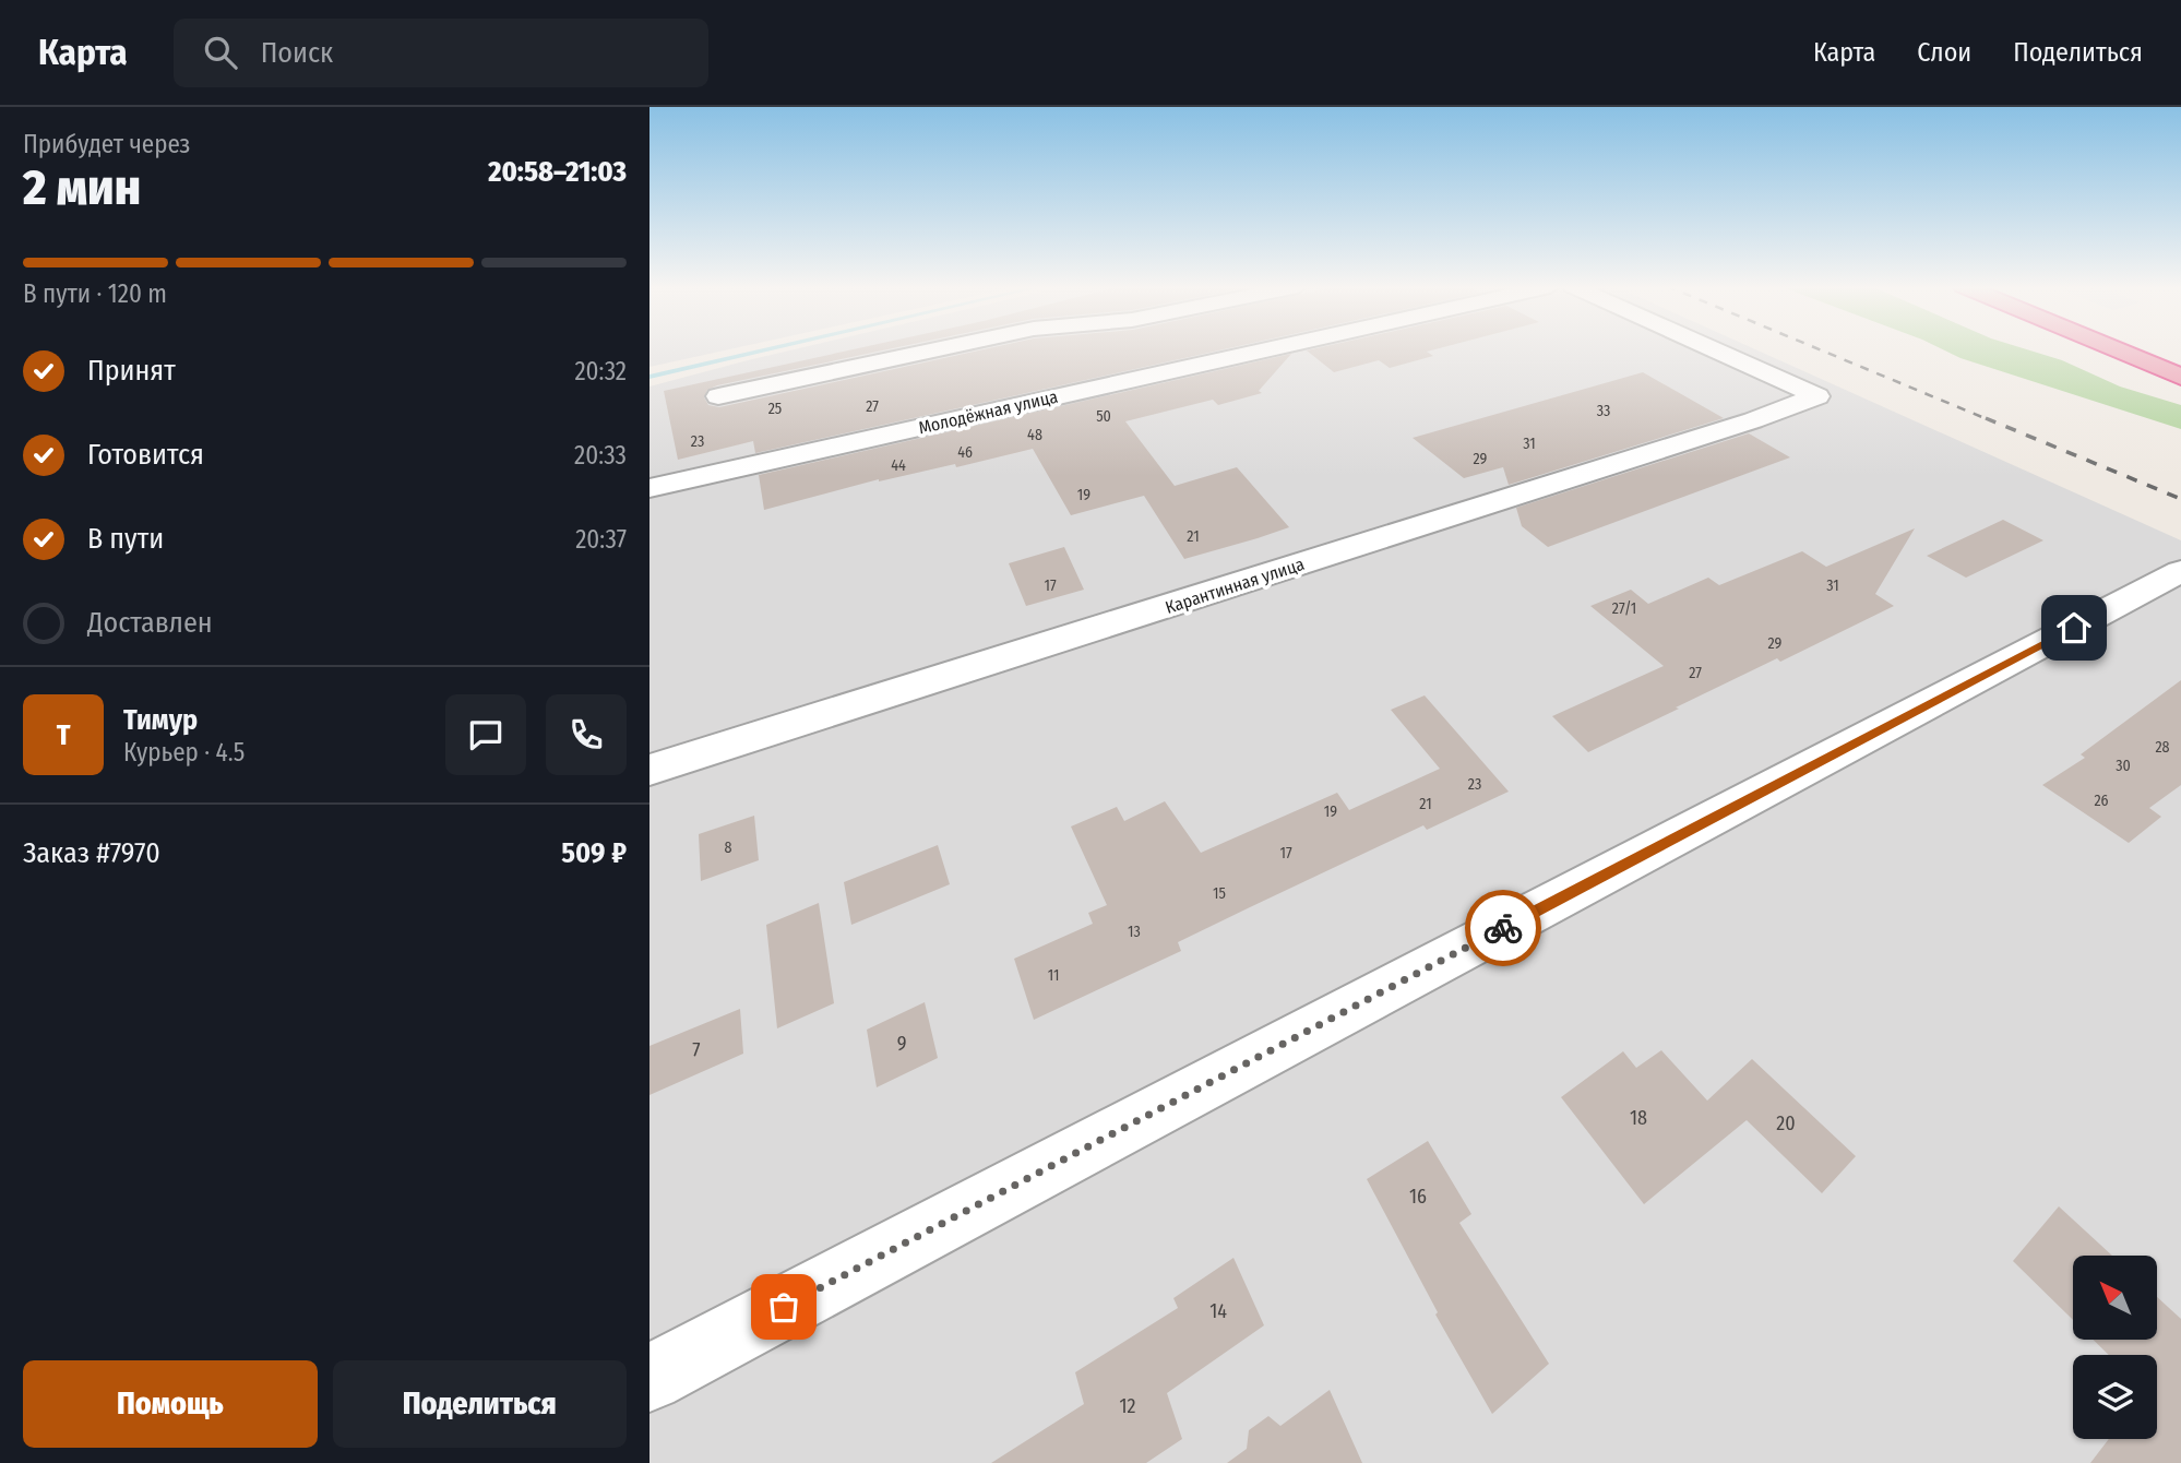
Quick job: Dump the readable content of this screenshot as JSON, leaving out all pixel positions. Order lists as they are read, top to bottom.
{
  "streets": {
    "street": ["Молодёжная улица", "Карантинная улица"]
  },
  "house_numbers": [
    "27",
    "25",
    "33",
    "50",
    "48",
    "23",
    "31",
    "46",
    "29",
    "44",
    "19",
    "21",
    "17",
    "31",
    "27/1",
    "29",
    "27",
    "28",
    "30",
    "23",
    "26",
    "21",
    "19",
    "8",
    "17",
    "15",
    "13",
    "11",
    "9",
    "7",
    "18",
    "20",
    "16",
    "14",
    "12"
  ],
  "north": "top left",
  "page": {
    "header": "Карта",
    "search": "Поиск",
    "nav": ["Карта", "Слои", "Поделиться"],
    "heading": ["2 мин", "Прибудет через", "20:58–21:03"],
    "panel": [
      "Тимур",
      "Курьер · 4.5",
      "Заказ #7970",
      "509 ₽"
    ],
    "bar": "В пути · 120 m",
    "list": [
      ["Принят", "20:32"],
      ["Готовится", "20:33"],
      ["В пути", "20:37"],
      "Доставлен"
    ],
    "round": "Т",
    "buttons": ["Помощь", "Поделиться"]
  }
}
